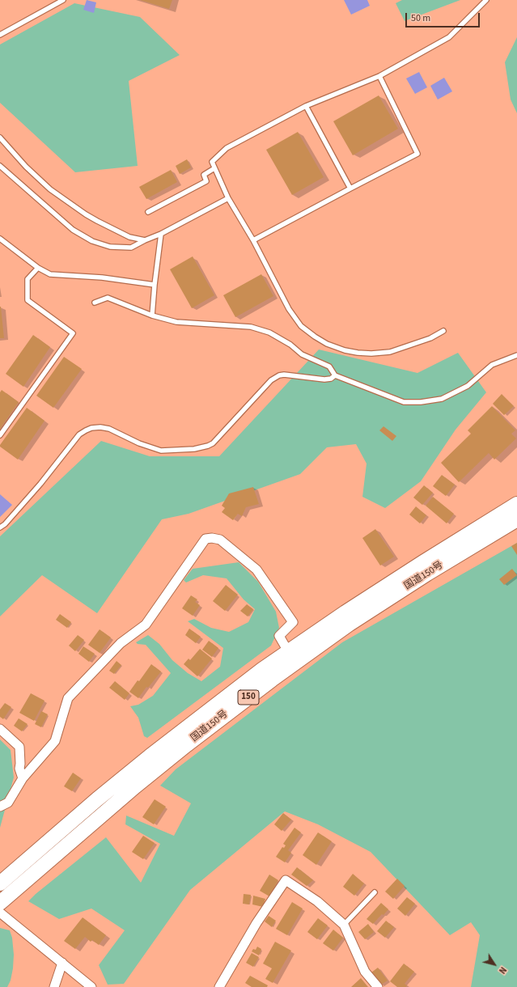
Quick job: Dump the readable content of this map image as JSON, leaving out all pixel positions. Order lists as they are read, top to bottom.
{
  "streets": {
    "highway": ["国道150号", "150"]
  },
  "scale_bar": "50 m",
  "north": "bottom right"
}
